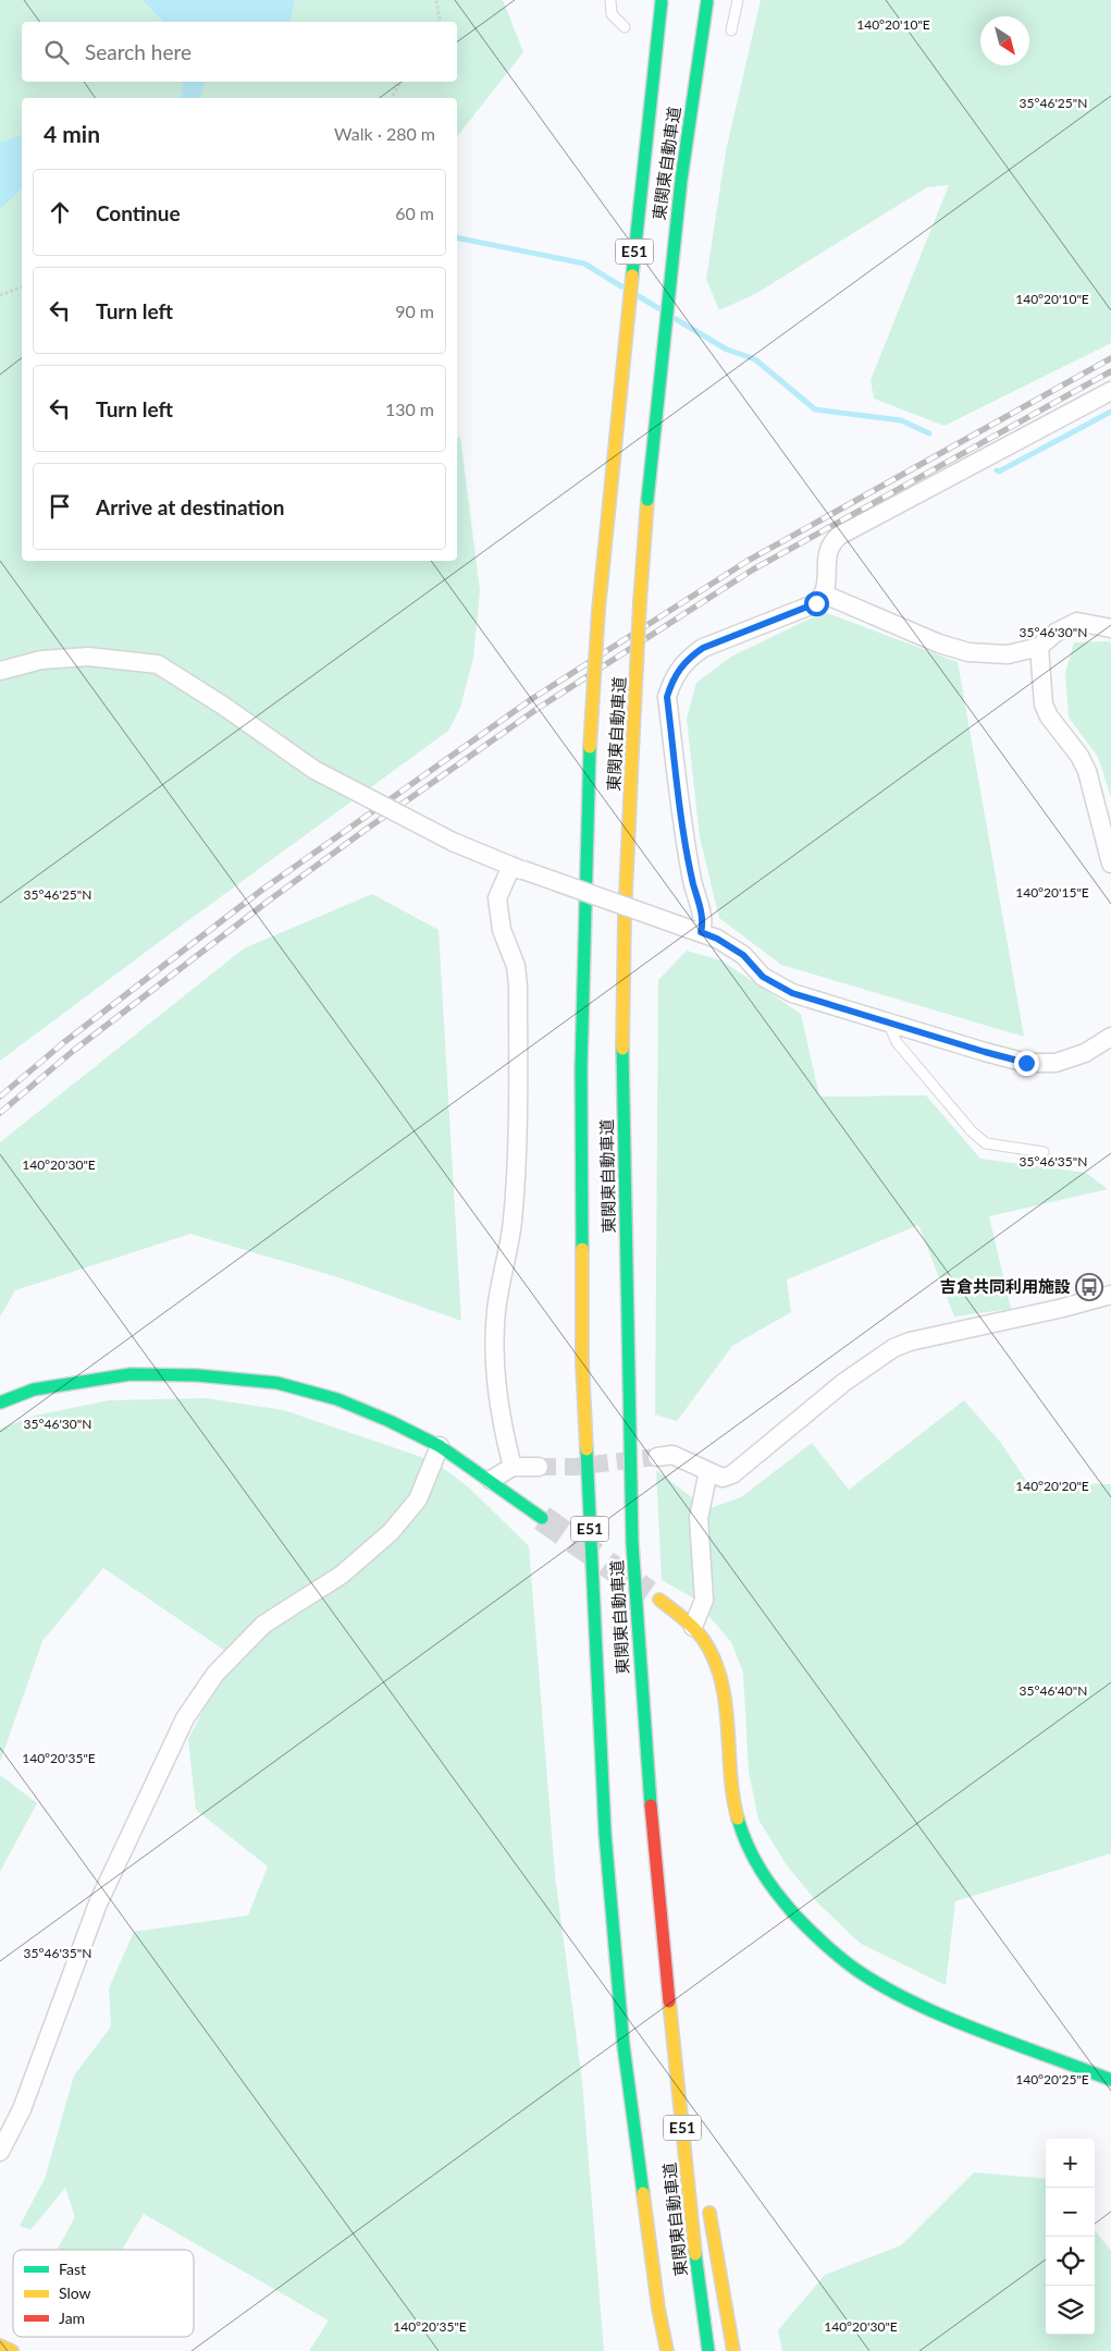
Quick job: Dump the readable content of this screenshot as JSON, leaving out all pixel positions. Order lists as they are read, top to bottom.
{
  "streets": {
    "main road": ["東関東自動車道", "E51"]
  },
  "places": {
    "bus stop": ["吉倉共同利用施設"]
  },
  "legend": ["Fast", "Slow", "Jam"],
  "north": "bottom right",
  "page": {
    "search": "Search here",
    "heading": ["4 min", "Walk · 280 m"],
    "list": [
      ["Continue", "60 m"],
      ["Turn left", "90 m"],
      ["Turn left", "130 m"],
      "Arrive at destination"
    ],
    "map_buttons": ["+", "−"]
  },
  "coordinates": [
    "140°20'10\"E",
    "35°46'25\"N",
    "35°46'30\"N",
    "140°20'15\"E",
    "35°46'35\"N",
    "140°20'30\"E",
    "140°20'20\"E",
    "35°46'40\"N",
    "140°20'35\"E",
    "140°20'25\"E"
  ]
}
